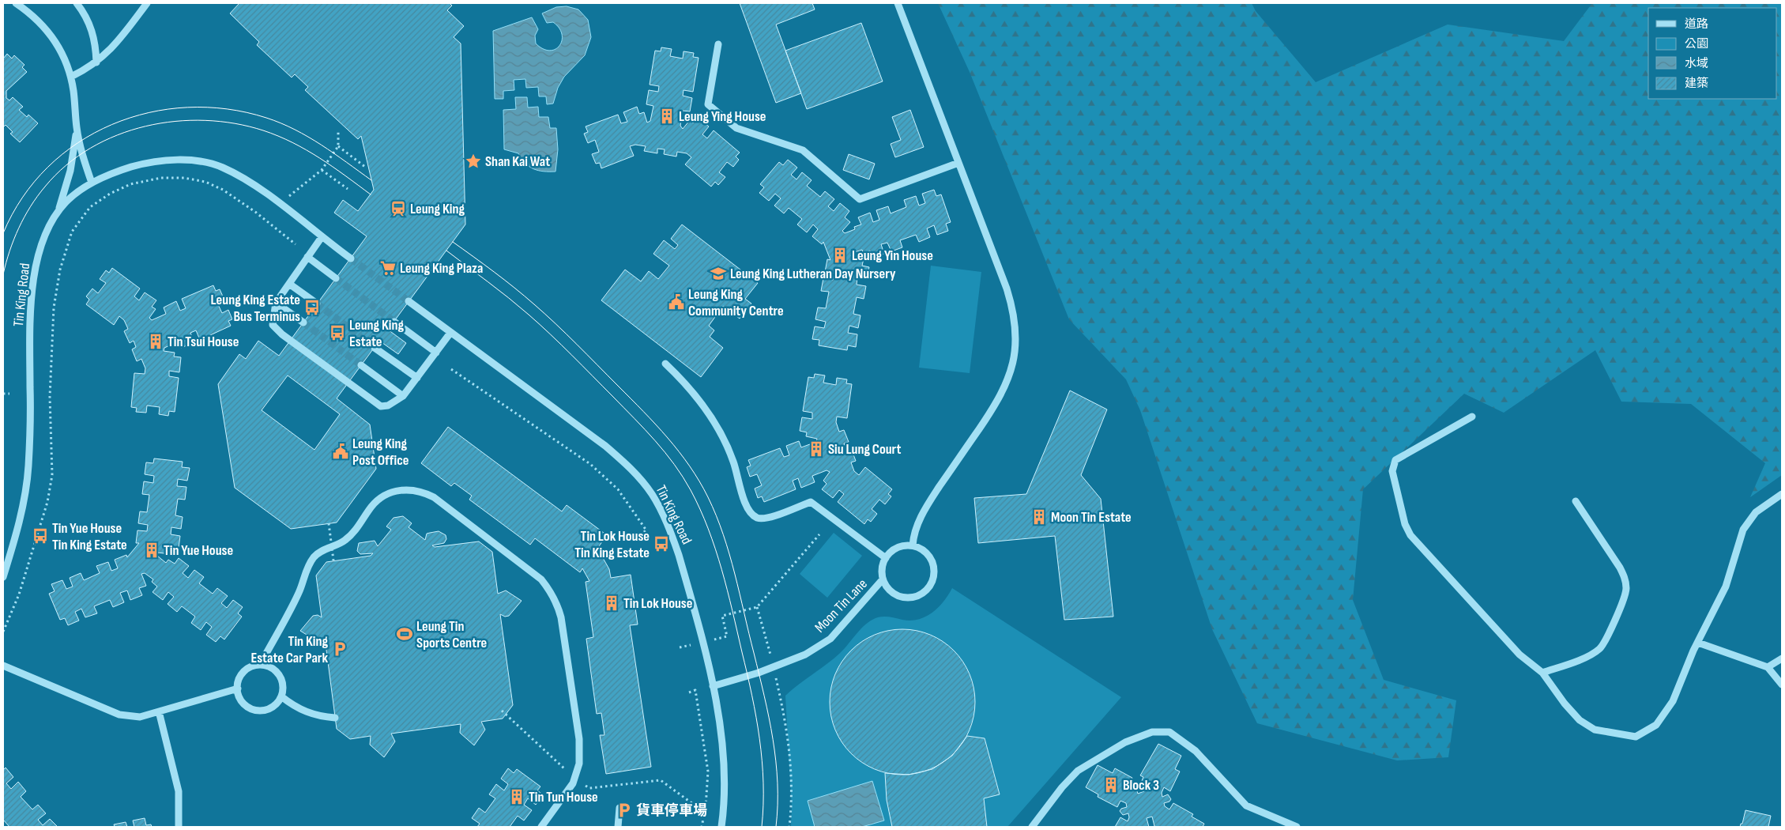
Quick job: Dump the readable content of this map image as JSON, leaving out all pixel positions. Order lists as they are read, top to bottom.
{
  "streets": {
    "street": ["Tin King Road", "Moon Tin Lane"]
  },
  "crossings": [
    ["Tin King Road", "Moon Tin Lane"]
  ],
  "places": {
    "building": [
      "Leung Ying House",
      "Leung Yin House",
      "Tin Tsui House",
      "Siu Lung Court",
      "Moon Tin Estate",
      "Tin Yue House",
      "Tin Lok House",
      "Block 3",
      "Tin Tun House"
    ],
    "place": ["Shan Kai Wat"],
    "station": ["Leung King"],
    "supermarket": ["Leung King Plaza"],
    "school or university": ["Leung King Lutheran Day Nursery"],
    "public building": ["Leung King Community Centre", "Leung King Post Office"],
    "bus stop": [
      "Leung King Estate Bus Terminus",
      "Leung King Estate",
      "Tin Yue House Tin King Estate",
      "Tin Lok House Tin King Estate"
    ],
    "sports": ["Leung Tin Sports Centre"],
    "parking": ["Tin King Estate Car Park", "貨車停車場"]
  },
  "legend": [
    "道路",
    "公園",
    "水域",
    "建築"
  ]
}
